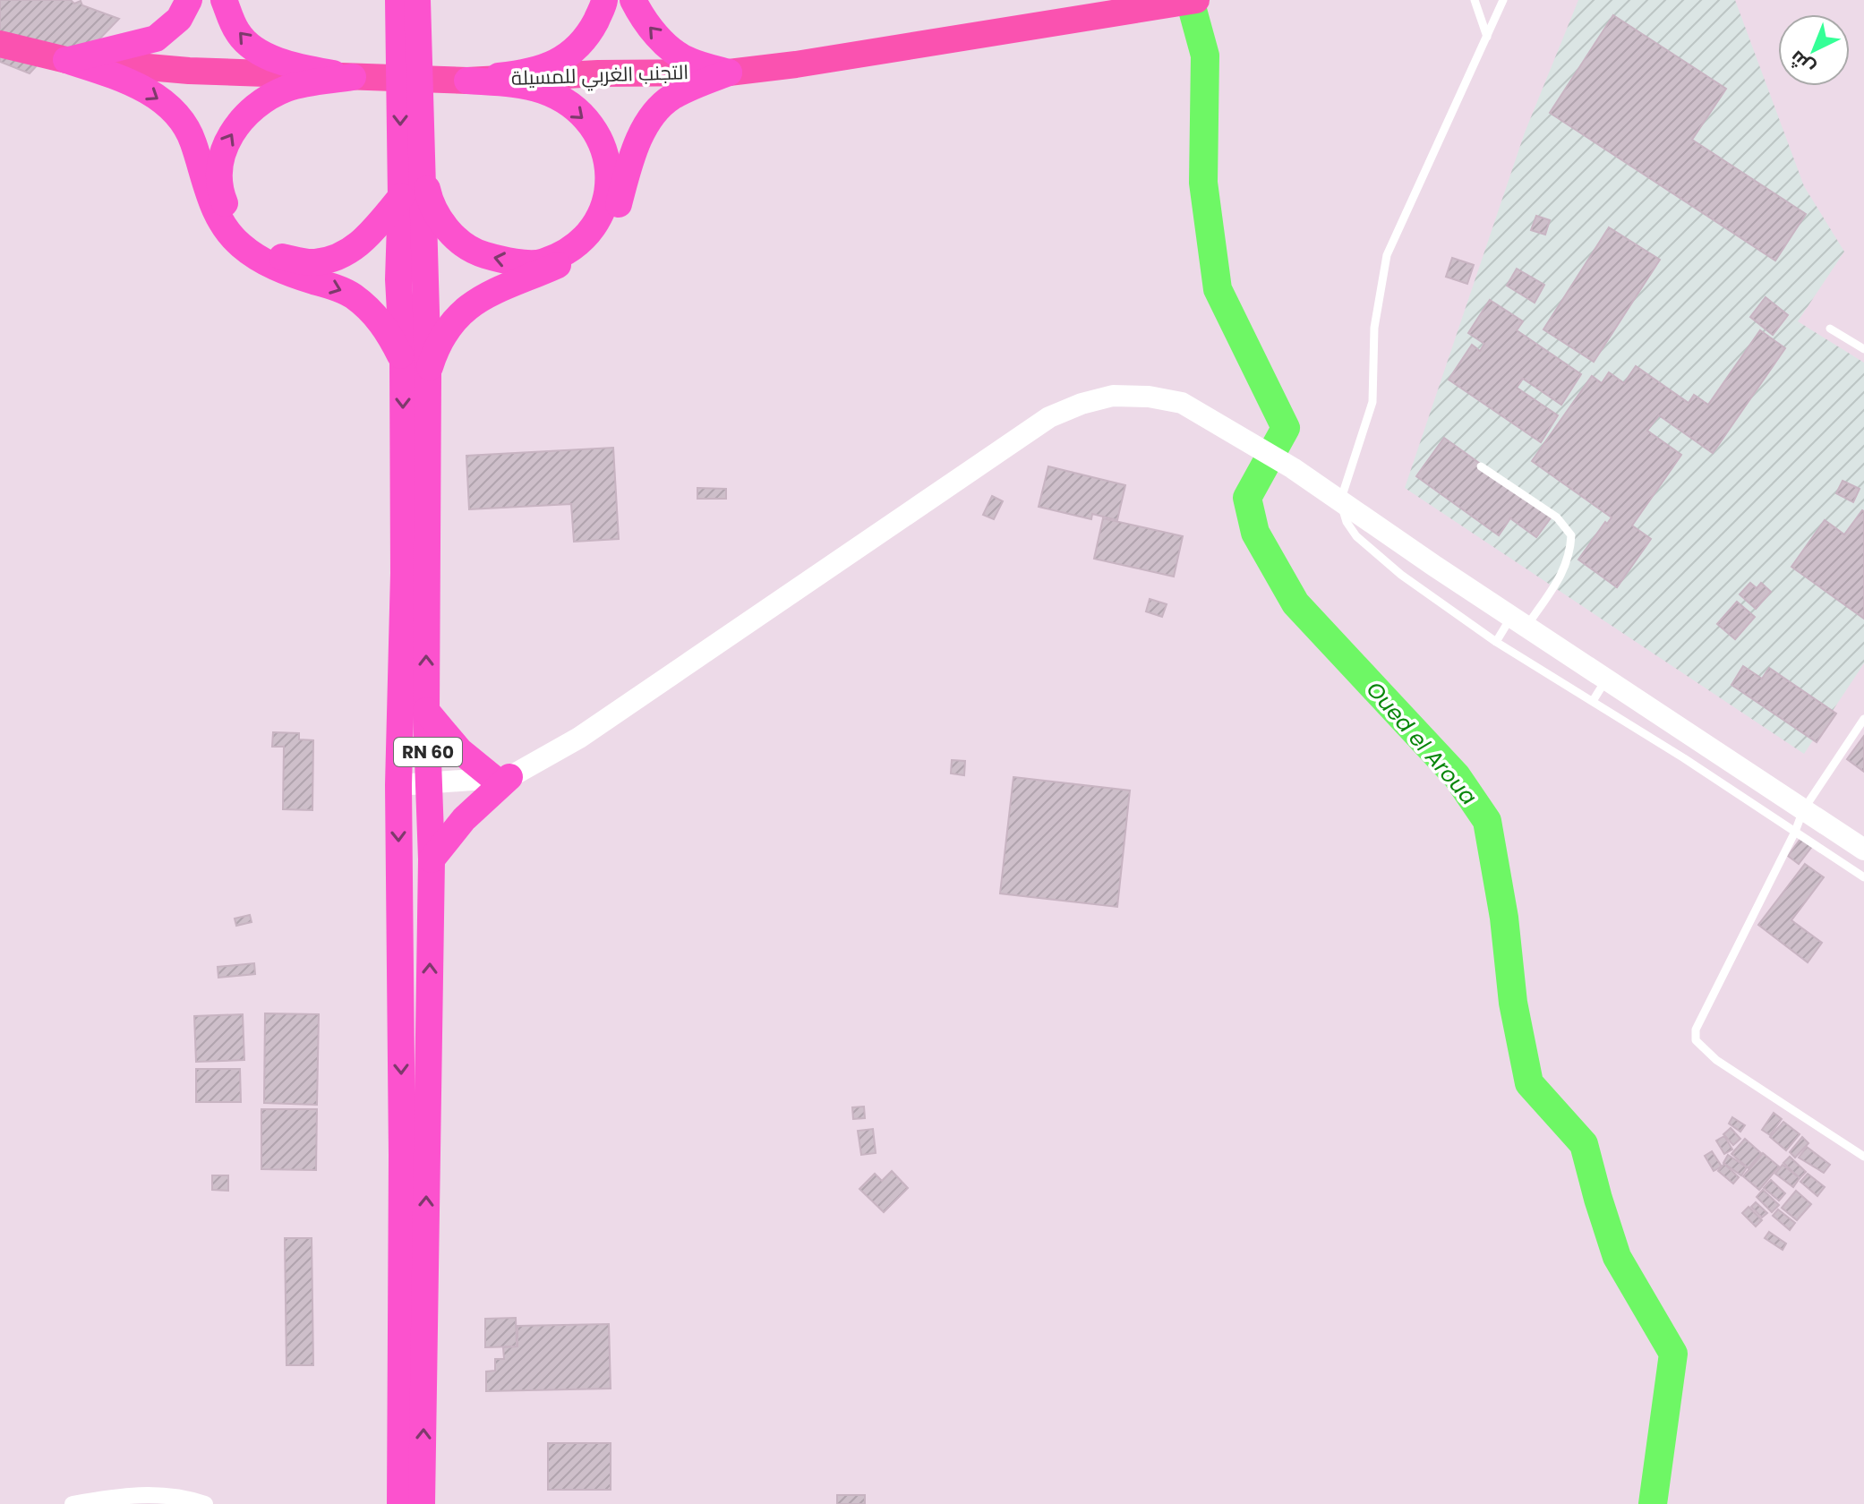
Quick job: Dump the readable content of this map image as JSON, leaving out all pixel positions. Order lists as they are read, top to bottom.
{
  "streets": {
    "highway": ["RN 60"],
    "main road": ["التجنب الغربي للمسيلة"]
  },
  "water": ["Oued el Aroua"],
  "north": "bottom left"
}
